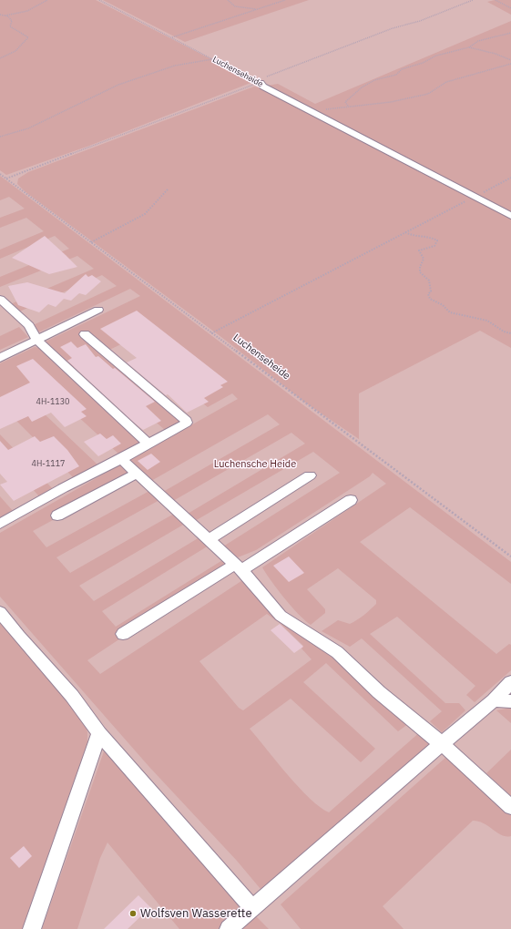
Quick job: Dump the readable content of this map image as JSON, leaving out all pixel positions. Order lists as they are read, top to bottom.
{
  "streets": {
    "street": ["Luchenseheide"]
  },
  "parks": ["Luchensche Heide"],
  "places": ["Wolfsven Wasserette"],
  "house_numbers": ["4H-1130", "4H-1117"]
}
